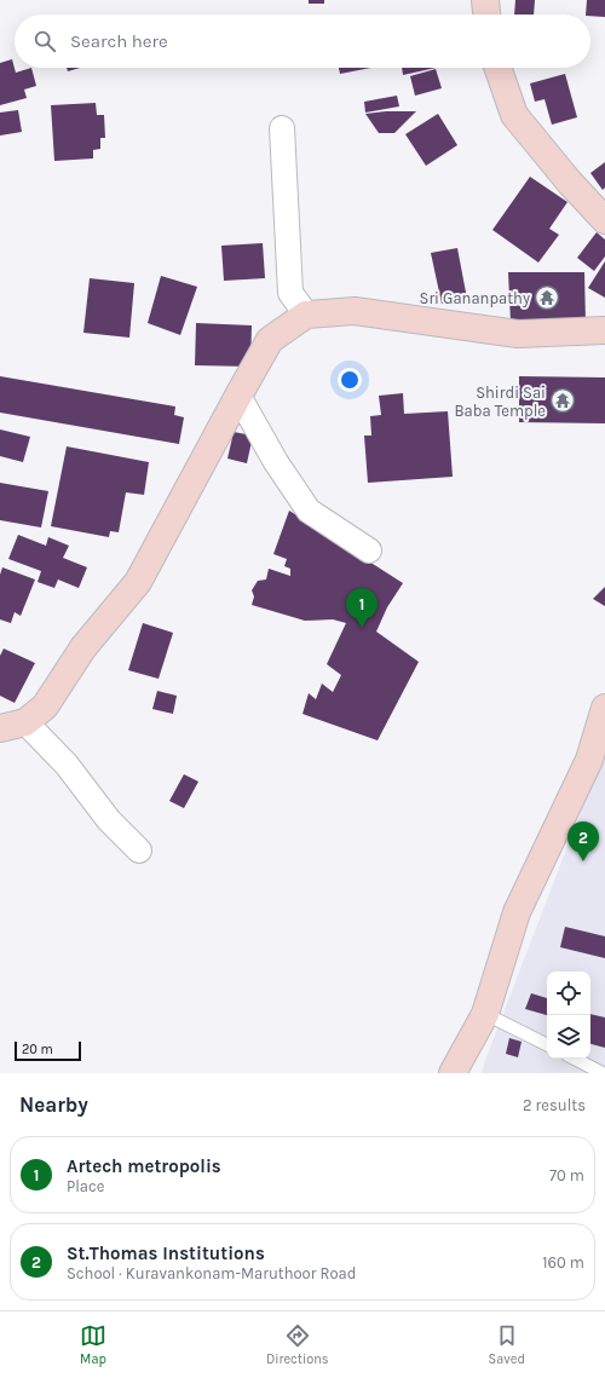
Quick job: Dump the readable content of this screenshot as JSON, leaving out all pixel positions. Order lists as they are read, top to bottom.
{
  "places": {
    "temple": ["Sri Gananpathy", "Shirdi Sai Baba Temple"]
  },
  "scale_bar": "20 m",
  "page": {
    "search": "Search here",
    "pins": ["1", "2"],
    "scale": "20 m",
    "heading": ["Nearby", "2 results"],
    "list": [
      {
        "mark": "1",
        "name": "Artech metropolis",
        "note": "Place",
        "value": "70 m"
      },
      {
        "mark": "2",
        "name": "St.Thomas Institutions",
        "note": "School · Kuravankonam-Maruthoor Road",
        "value": "160 m"
      }
    ],
    "nav": ["Map", "Directions", "Saved"]
  }
}
